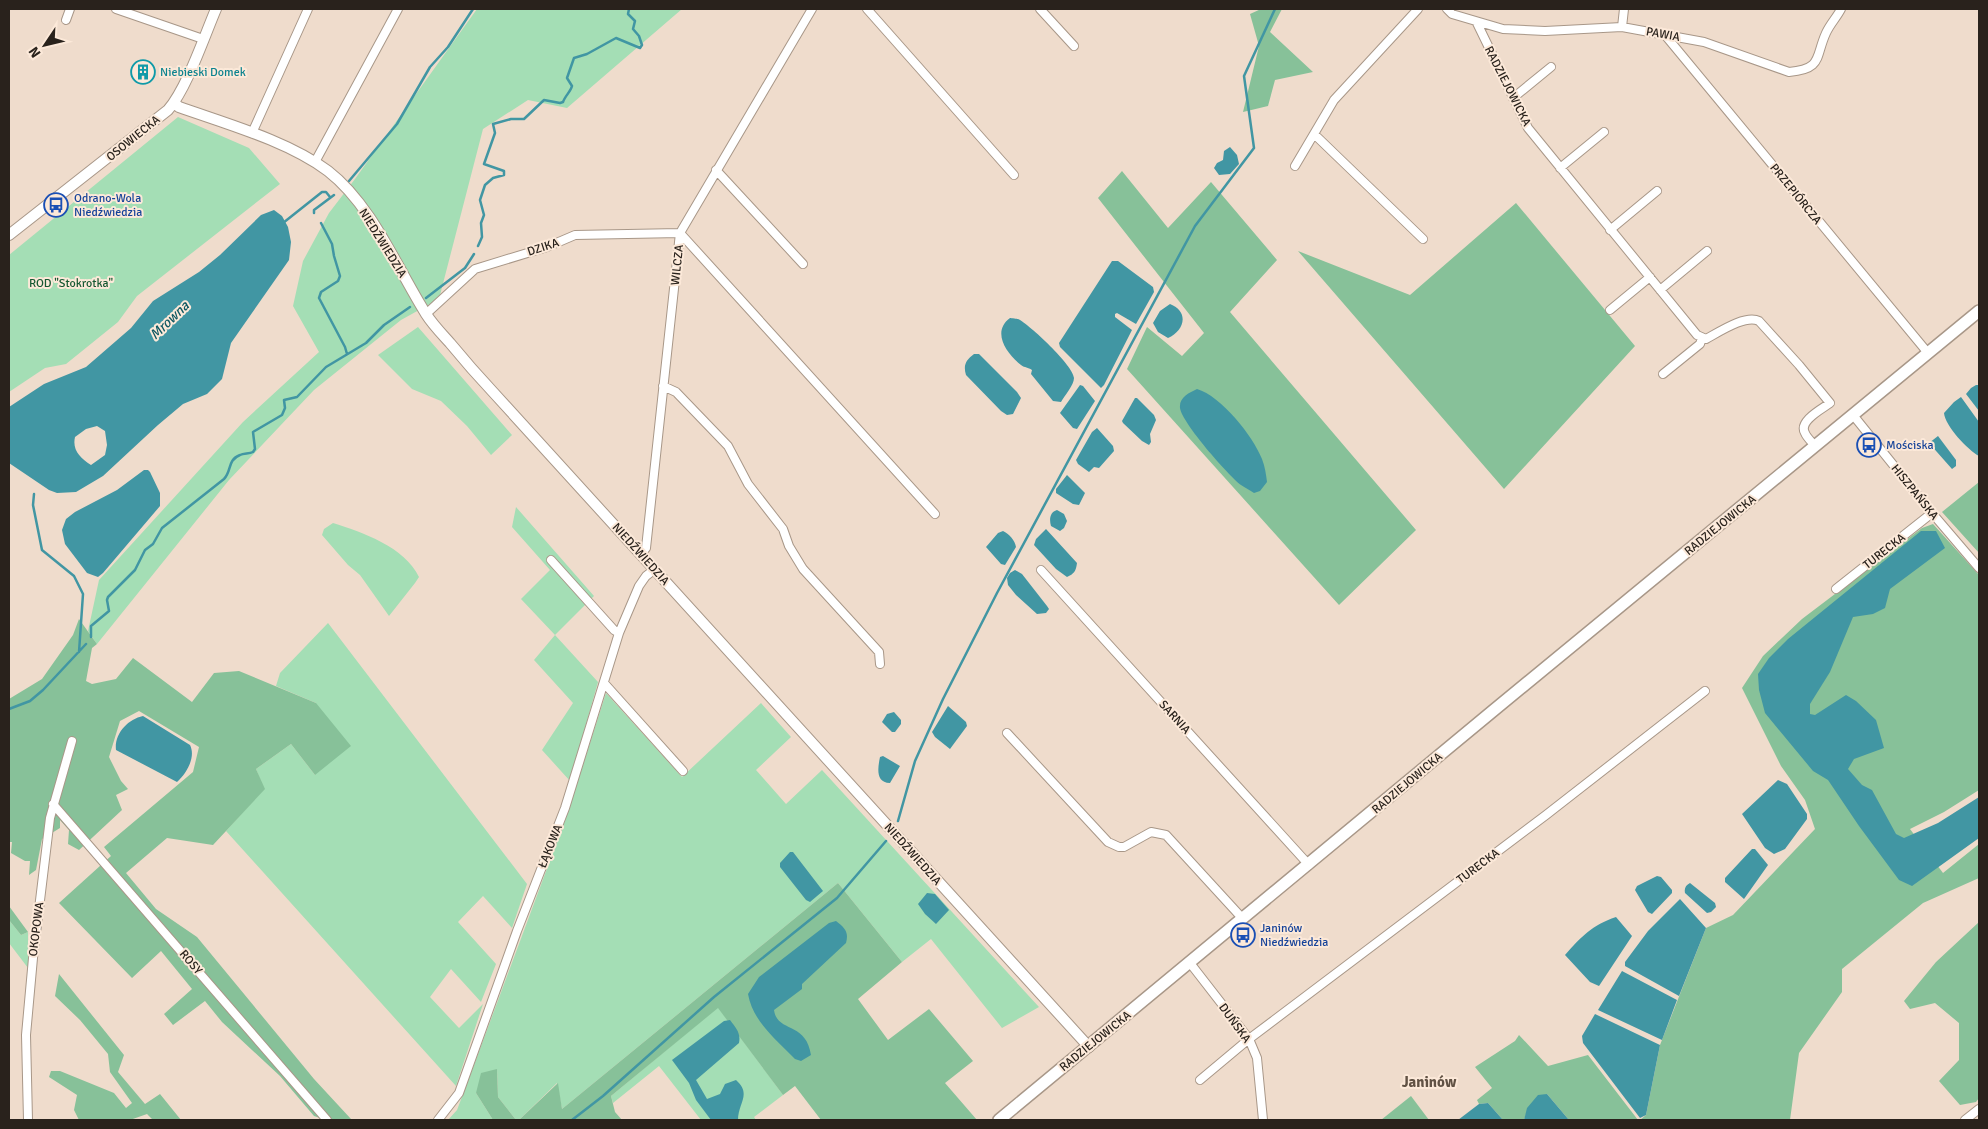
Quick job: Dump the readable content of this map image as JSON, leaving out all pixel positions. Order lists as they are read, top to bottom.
{
  "streets": {
    "main road": ["RADZIEJOWICKA"],
    "street": [
      "PAWIA",
      "OSOWIECKA",
      "PRZEPIÓRCZA",
      "NIEDŹWIEDZIA",
      "DZIKA",
      "WILCZA",
      "HISZPAŃSKA",
      "TURECKA",
      "SARNIA",
      "ŁĄKOWA",
      "OKOPOWA",
      "ROSY",
      "DUŃSKA"
    ]
  },
  "crossings": [
    ["PAWIA", "RADZIEJOWICKA"],
    ["PAWIA", "PRZEPIÓRCZA"],
    ["RADZIEJOWICKA", "PRZEPIÓRCZA"],
    ["RADZIEJOWICKA", "NIEDŹWIEDZIA"],
    ["RADZIEJOWICKA", "HISZPAŃSKA"],
    ["RADZIEJOWICKA", "SARNIA"],
    ["RADZIEJOWICKA", "DUŃSKA"],
    ["OSOWIECKA", "NIEDŹWIEDZIA"],
    ["NIEDŹWIEDZIA", "DZIKA"],
    ["NIEDŹWIEDZIA", "WILCZA"],
    ["NIEDŹWIEDZIA", "ŁĄKOWA"],
    ["DZIKA", "WILCZA"],
    ["HISZPAŃSKA", "TURECKA"],
    ["TURECKA", "DUŃSKA"],
    ["OKOPOWA", "ROSY"]
  ],
  "districts": ["Janinów"],
  "water": ["Mrowna"],
  "parks": ["ROD \"Stokrotka\""],
  "places": {
    "building": ["Niebieski Domek"],
    "bus stop": ["Odrano-Wola Niedźwiedzia", "Mościska", "Janinów Niedźwiedzia"]
  },
  "north": "bottom left"
}
